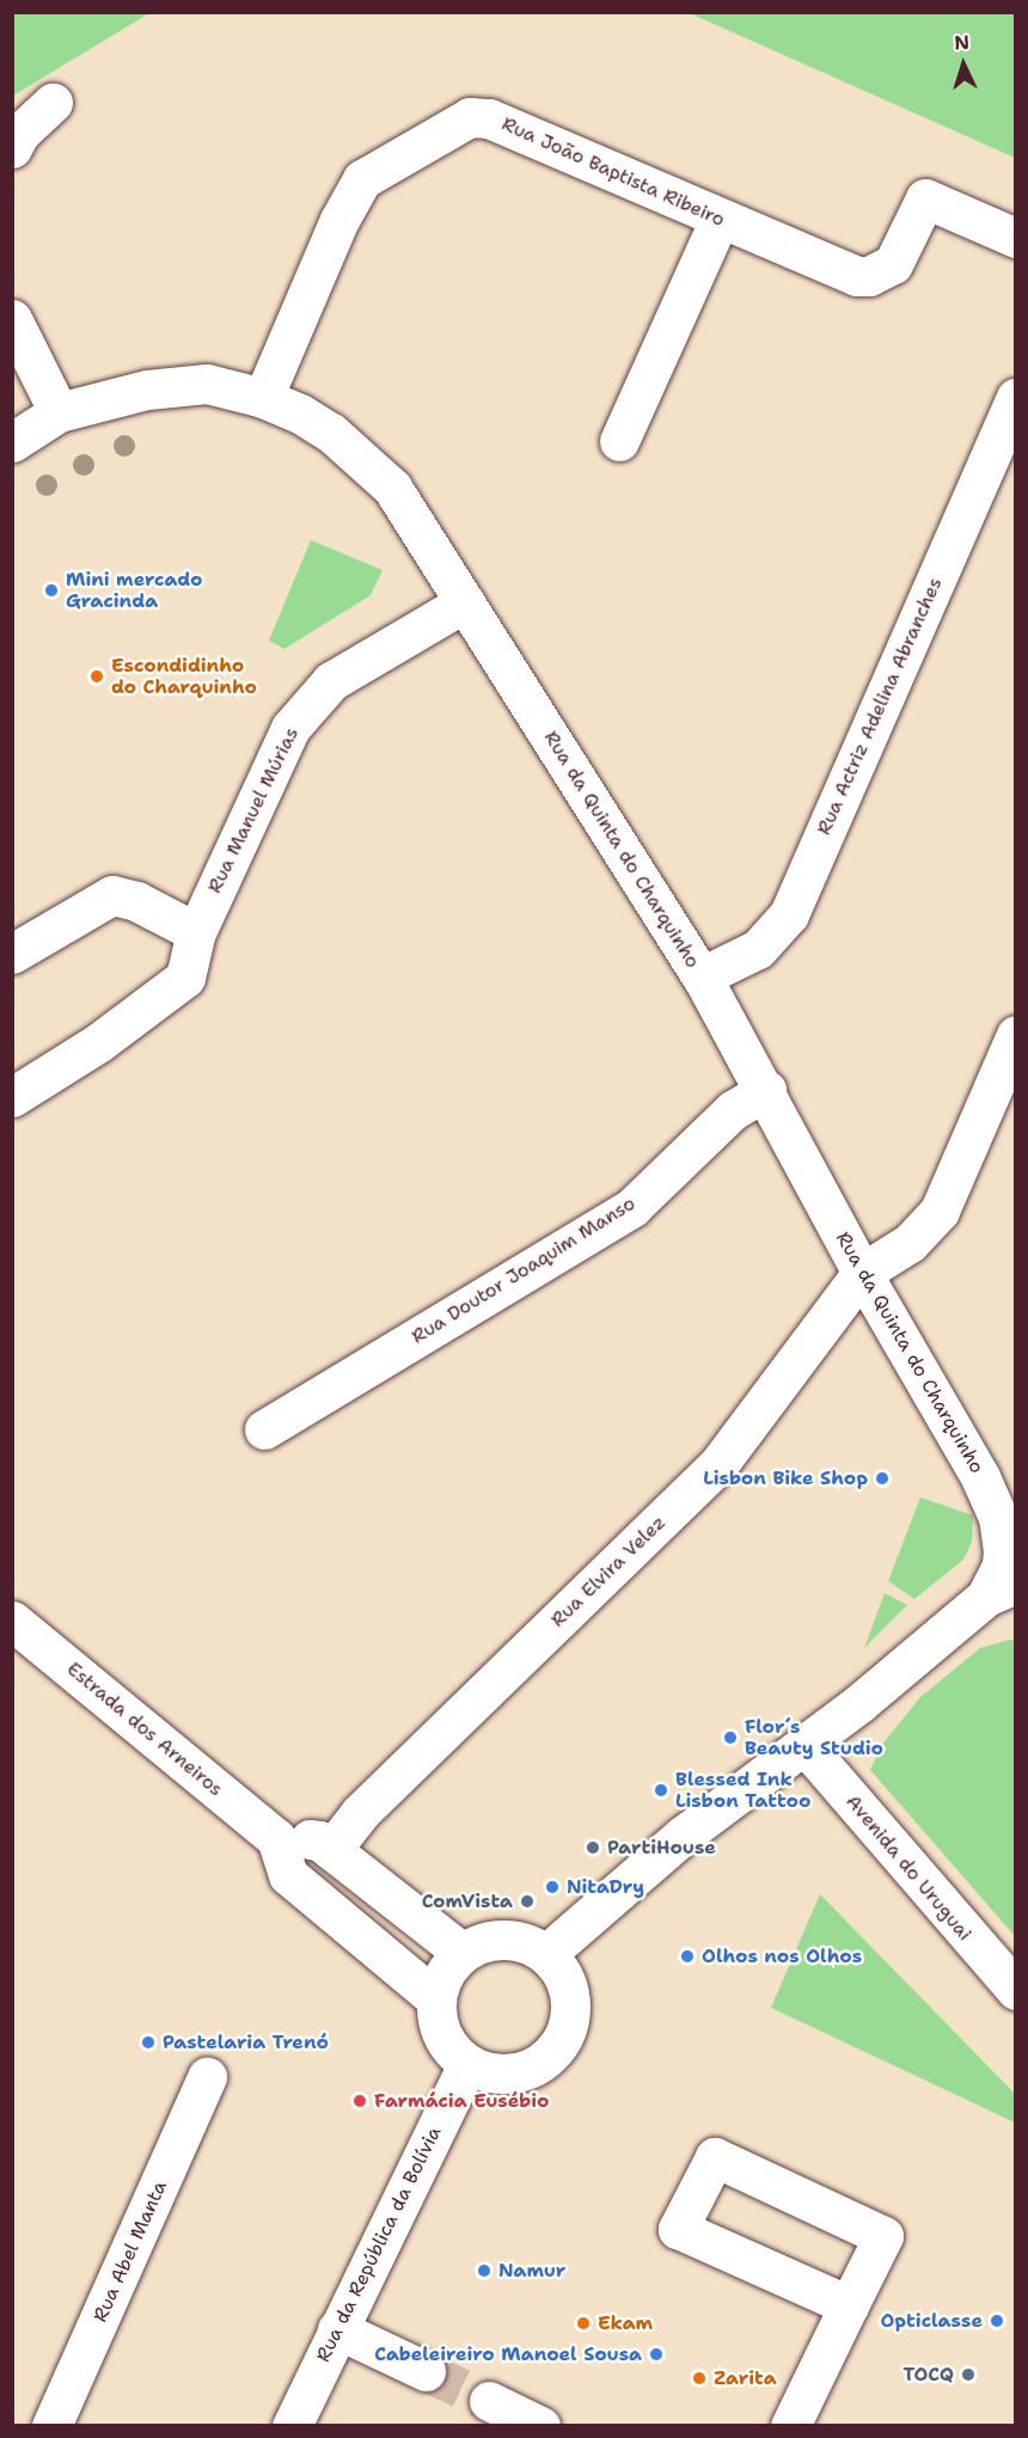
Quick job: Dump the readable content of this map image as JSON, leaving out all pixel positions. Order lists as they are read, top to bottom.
{
  "streets": {
    "street": [
      "Rua João Baptista Ribeiro",
      "Rua Actriz Adelina Abranches",
      "Rua Manuel Múrias",
      "Rua da Quinta do Charquinho",
      "Rua Doutor Joaquim Manso",
      "Rua Elvira Velez",
      "Estrada dos Arneiros",
      "Avenida do Uruguai",
      "Rua da República da Bolívia",
      "Rua Abel Manta"
    ]
  },
  "crossings": [
    ["Rua João Baptista Ribeiro", "Rua da Quinta do Charquinho"],
    ["Rua Actriz Adelina Abranches", "Rua da Quinta do Charquinho"],
    ["Rua Manuel Múrias", "Rua da Quinta do Charquinho"],
    ["Rua da Quinta do Charquinho", "Rua Doutor Joaquim Manso"],
    ["Rua da Quinta do Charquinho", "Rua Elvira Velez"]
  ],
  "places": [
    "Mini mercado Gracinda",
    "Escondidinho do Charquinho",
    "Lisbon Bike Shop",
    "Flor´s Beauty Studio",
    "Blessed Ink Lisbon Tattoo",
    "PartiHouse",
    "NitaDry",
    "ComVista",
    "Olhos nos Olhos",
    "Pastelaria Trenó",
    "Farmácia Eusébio",
    "Namur",
    "Opticlasse",
    "Ekam",
    "Cabeleireiro Manoel Sousa",
    "TOCQ",
    "Zarita"
  ],
  "north": "top"
}
